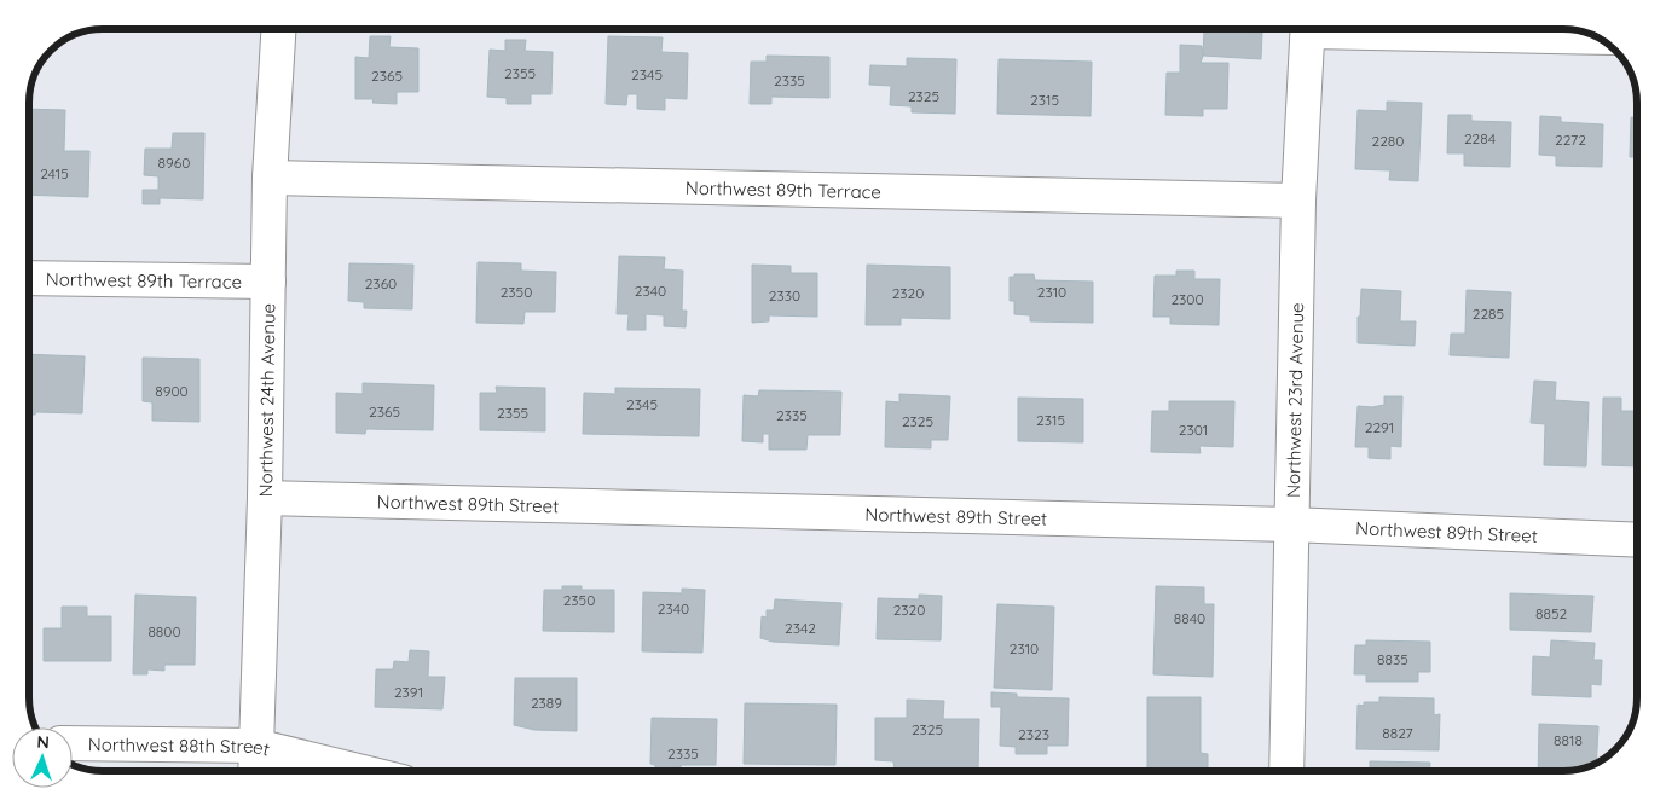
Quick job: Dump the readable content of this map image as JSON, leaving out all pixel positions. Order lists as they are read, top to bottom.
{
  "streets": {
    "street": [
      "Northwest 89th Terrace",
      "Northwest 24th Avenue",
      "Northwest 23rd Avenue",
      "Northwest 89th Street",
      "Northwest 88th Street"
    ]
  },
  "crossings": [
    ["Northwest 89th Terrace", "Northwest 24th Avenue"],
    ["Northwest 89th Terrace", "Northwest 23rd Avenue"],
    ["Northwest 24th Avenue", "Northwest 89th Street"],
    ["Northwest 24th Avenue", "Northwest 88th Street"],
    ["Northwest 23rd Avenue", "Northwest 89th Street"]
  ],
  "house_numbers": [
    "2355",
    "2345",
    "2365",
    "2335",
    "2325",
    "2315",
    "2284",
    "2272",
    "2280",
    "8960",
    "2415",
    "2360",
    "2340",
    "2350",
    "2310",
    "2320",
    "2330",
    "2300",
    "2285",
    "8900",
    "2345",
    "2365",
    "2355",
    "2335",
    "2315",
    "2325",
    "2291",
    "2301",
    "2350",
    "2340",
    "2320",
    "8852",
    "8840",
    "2342",
    "8800",
    "2310",
    "8835",
    "2391",
    "2389",
    "2325",
    "8827",
    "2323",
    "8818",
    "2335"
  ],
  "north": "top"
}
